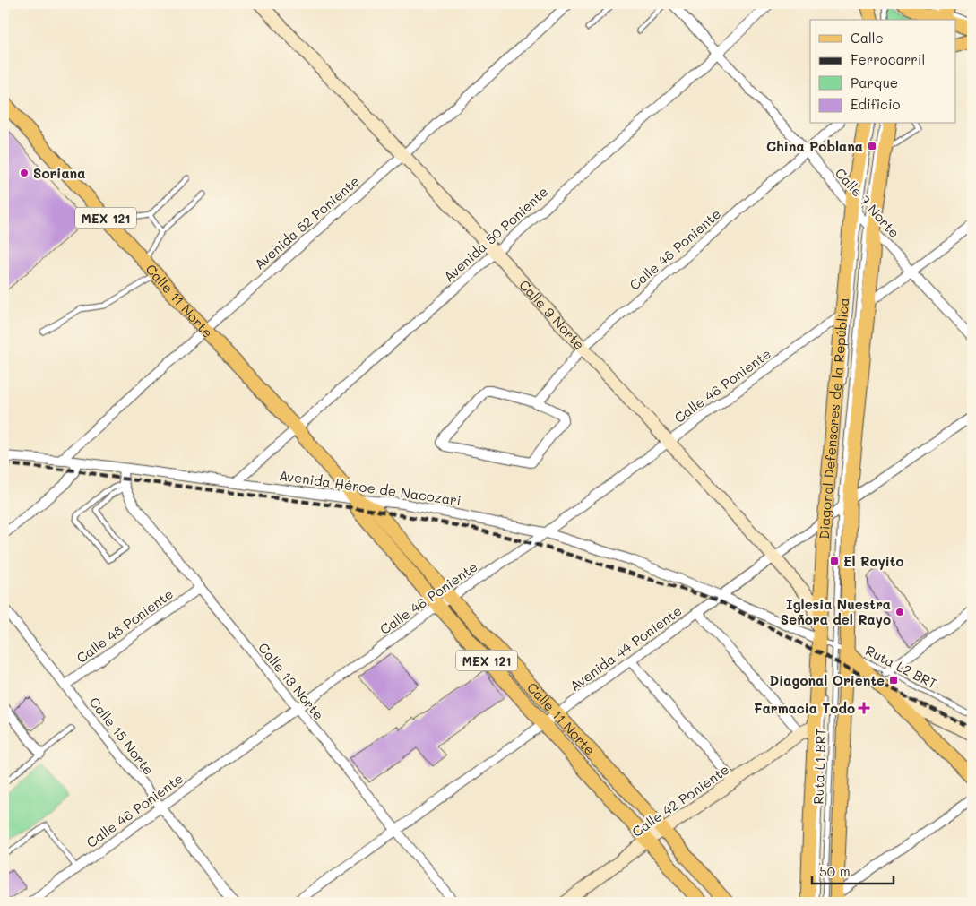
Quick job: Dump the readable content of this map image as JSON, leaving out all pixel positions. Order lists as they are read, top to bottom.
{
  "streets": {
    "main road": [
      "MEX 121",
      "Calle 11 Norte",
      "Calle 9 Norte",
      "Diagonal Defensores de la República",
      "Calle 42 Poniente"
    ],
    "street": [
      "Calle 7 Norte",
      "Avenida 52 Poniente",
      "Avenida 50 Poniente",
      "Calle 48 Poniente",
      "Calle 46 Poniente",
      "Avenida Héroe de Nacozari",
      "Avenida 44 Poniente",
      "Calle 13 Norte",
      "Calle 15 Norte"
    ],
    "lane": ["Ruta L2 BRT", "Ruta L1 BRT"]
  },
  "crossings": [
    ["Calle 7 Norte", "Avenida 50 Poniente"],
    ["Calle 7 Norte", "Calle 48 Poniente"],
    ["Calle 7 Norte", "Diagonal Defensores de la República"],
    ["Avenida 52 Poniente", "Calle 11 Norte"],
    ["Avenida 52 Poniente", "Calle 9 Norte"],
    ["Avenida 52 Poniente", "Avenida Héroe de Nacozari"],
    ["Avenida 50 Poniente", "Calle 11 Norte"],
    ["Avenida 50 Poniente", "Calle 9 Norte"],
    ["Avenida 50 Poniente", "Avenida Héroe de Nacozari"],
    ["Calle 48 Poniente", "Calle 9 Norte"],
    ["Calle 48 Poniente", "Calle 13 Norte"],
    ["Calle 48 Poniente", "Calle 15 Norte"],
    ["Calle 11 Norte", "Calle 46 Poniente"],
    ["Calle 11 Norte", "Avenida Héroe de Nacozari"],
    ["Calle 11 Norte", "Avenida 44 Poniente"],
    ["Calle 11 Norte", "Calle 42 Poniente"],
    ["Calle 9 Norte", "Calle 46 Poniente"],
    ["Calle 9 Norte", "Diagonal Defensores de la República"],
    ["Calle 9 Norte", "Avenida Héroe de Nacozari"],
    ["Calle 9 Norte", "Avenida 44 Poniente"],
    ["Calle 9 Norte", "Ruta L2 BRT"],
    ["Calle 46 Poniente", "Diagonal Defensores de la República"],
    ["Calle 46 Poniente", "Avenida Héroe de Nacozari"],
    ["Calle 46 Poniente", "Calle 13 Norte"],
    ["Calle 46 Poniente", "Calle 15 Norte"],
    ["Diagonal Defensores de la República", "Avenida Héroe de Nacozari"],
    ["Diagonal Defensores de la República", "Avenida 44 Poniente"],
    ["Diagonal Defensores de la República", "Ruta L2 BRT"],
    ["Diagonal Defensores de la República", "Calle 42 Poniente"],
    ["Avenida Héroe de Nacozari", "Avenida 44 Poniente"],
    ["Avenida Héroe de Nacozari", "Ruta L2 BRT"],
    ["Avenida Héroe de Nacozari", "Calle 13 Norte"],
    ["Avenida 44 Poniente", "Calle 13 Norte"]
  ],
  "places": {
    "transit": ["China Poblana", "El Rayito", "Diagonal Oriente"],
    "other": ["Soriana", "Iglesia Nuestra Señora del Rayo"],
    "health": ["Farmacia Todo"]
  },
  "legend": [
    "Calle",
    "Ferrocarril",
    "Parque",
    "Edificio"
  ],
  "scale_bar": "50 m"
}
